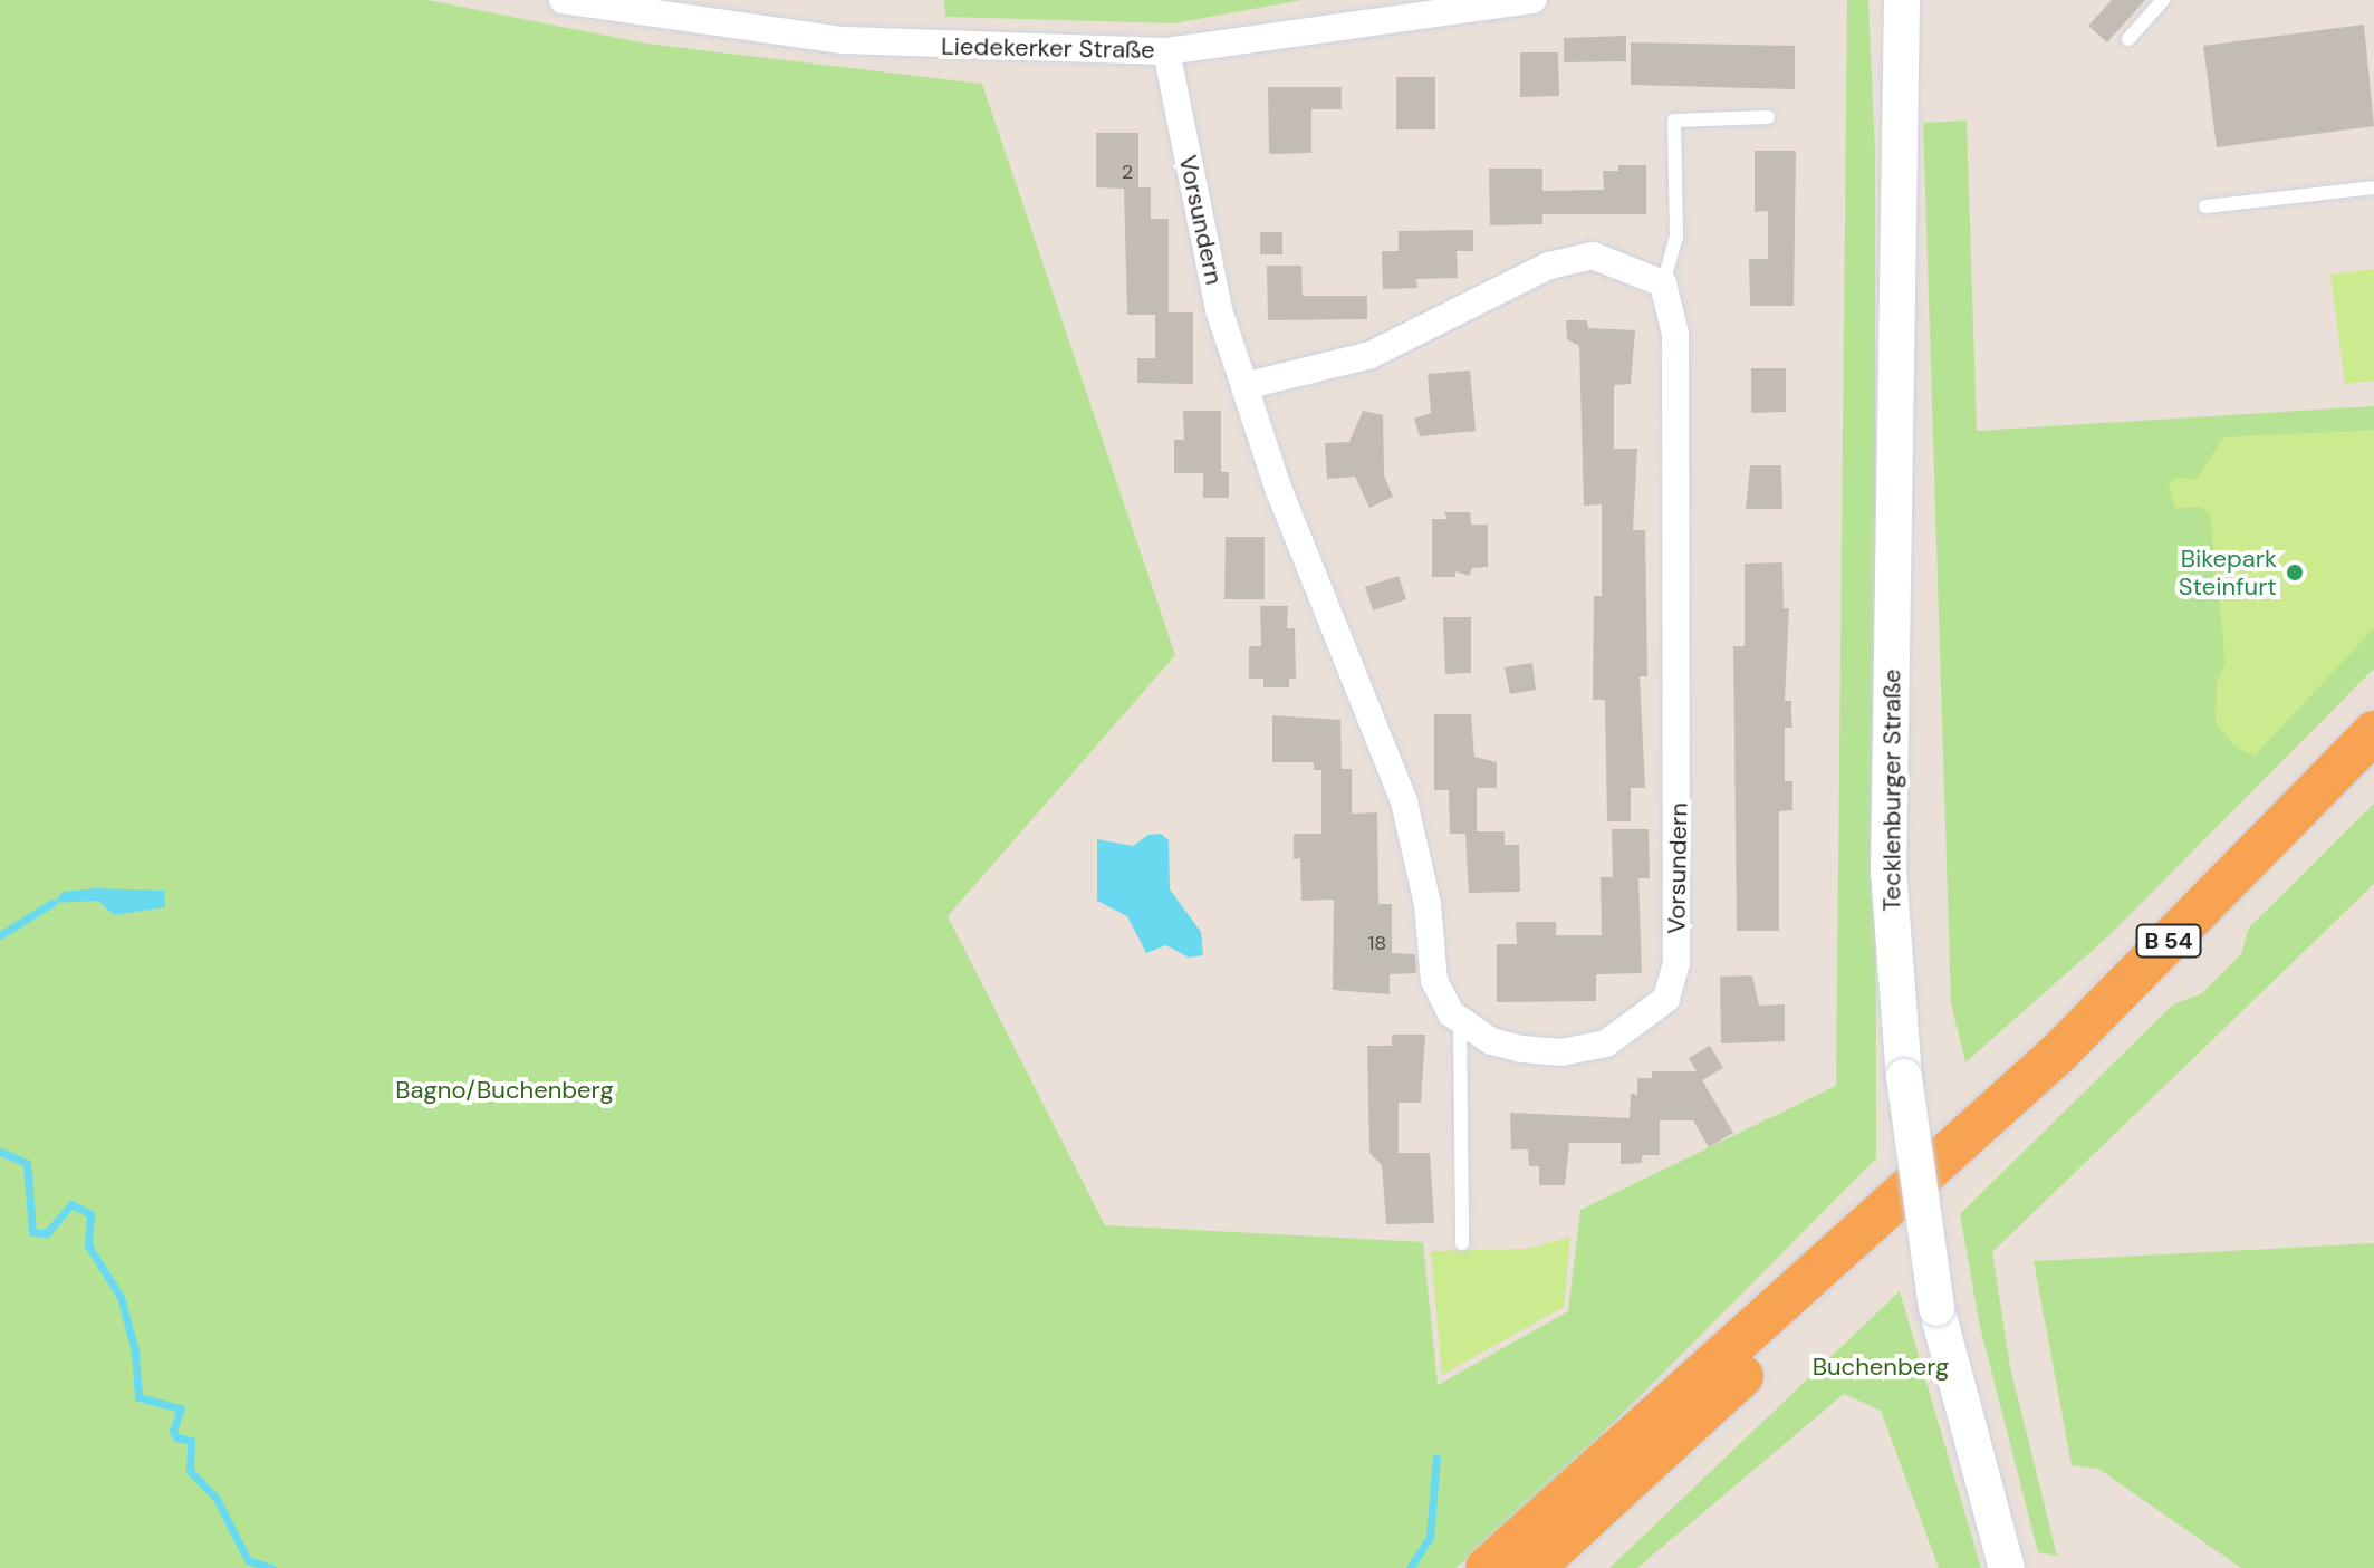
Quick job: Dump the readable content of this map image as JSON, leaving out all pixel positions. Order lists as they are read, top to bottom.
{
  "streets": {
    "highway": ["B 54"],
    "main road": ["Tecklenburger Straße"],
    "street": ["Liedekerker Straße", "Vorsundern"]
  },
  "crossings": [
    ["Liedekerker Straße", "Vorsundern"]
  ],
  "parks": ["Bagno/Buchenberg", "Buchenberg"],
  "places": ["Bikepark Steinfurt"],
  "house_numbers": ["2", "18"]
}
